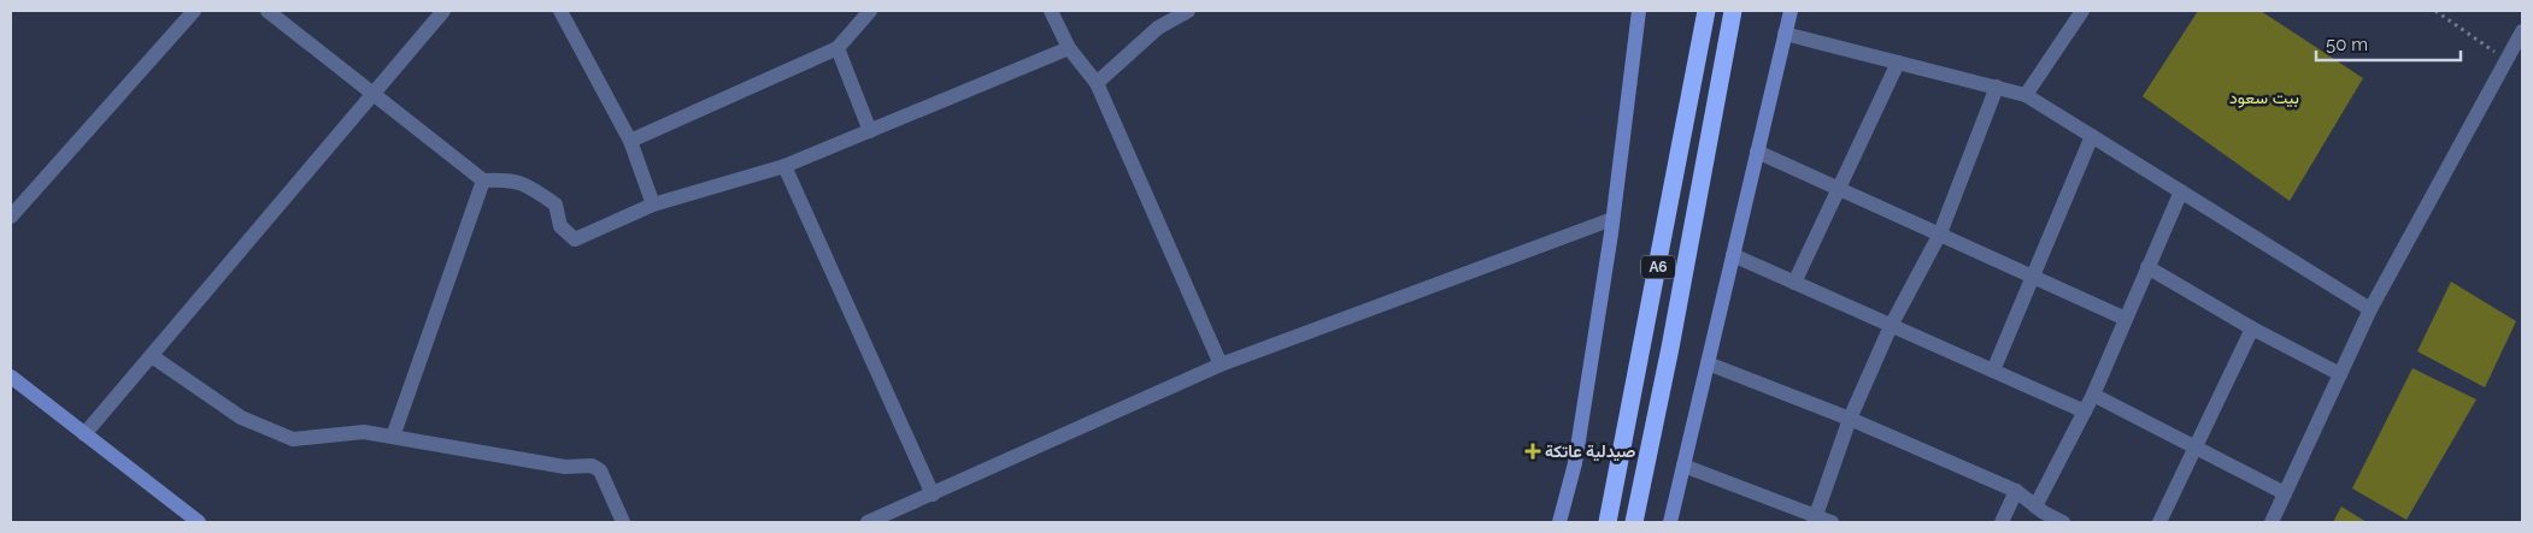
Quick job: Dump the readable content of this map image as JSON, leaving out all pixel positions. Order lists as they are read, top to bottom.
{
  "streets": {
    "highway": ["A6"]
  },
  "parks": ["بيت سعود"],
  "places": {
    "health": ["صيدلية عاتكة"]
  },
  "scale_bar": "50 m"
}
